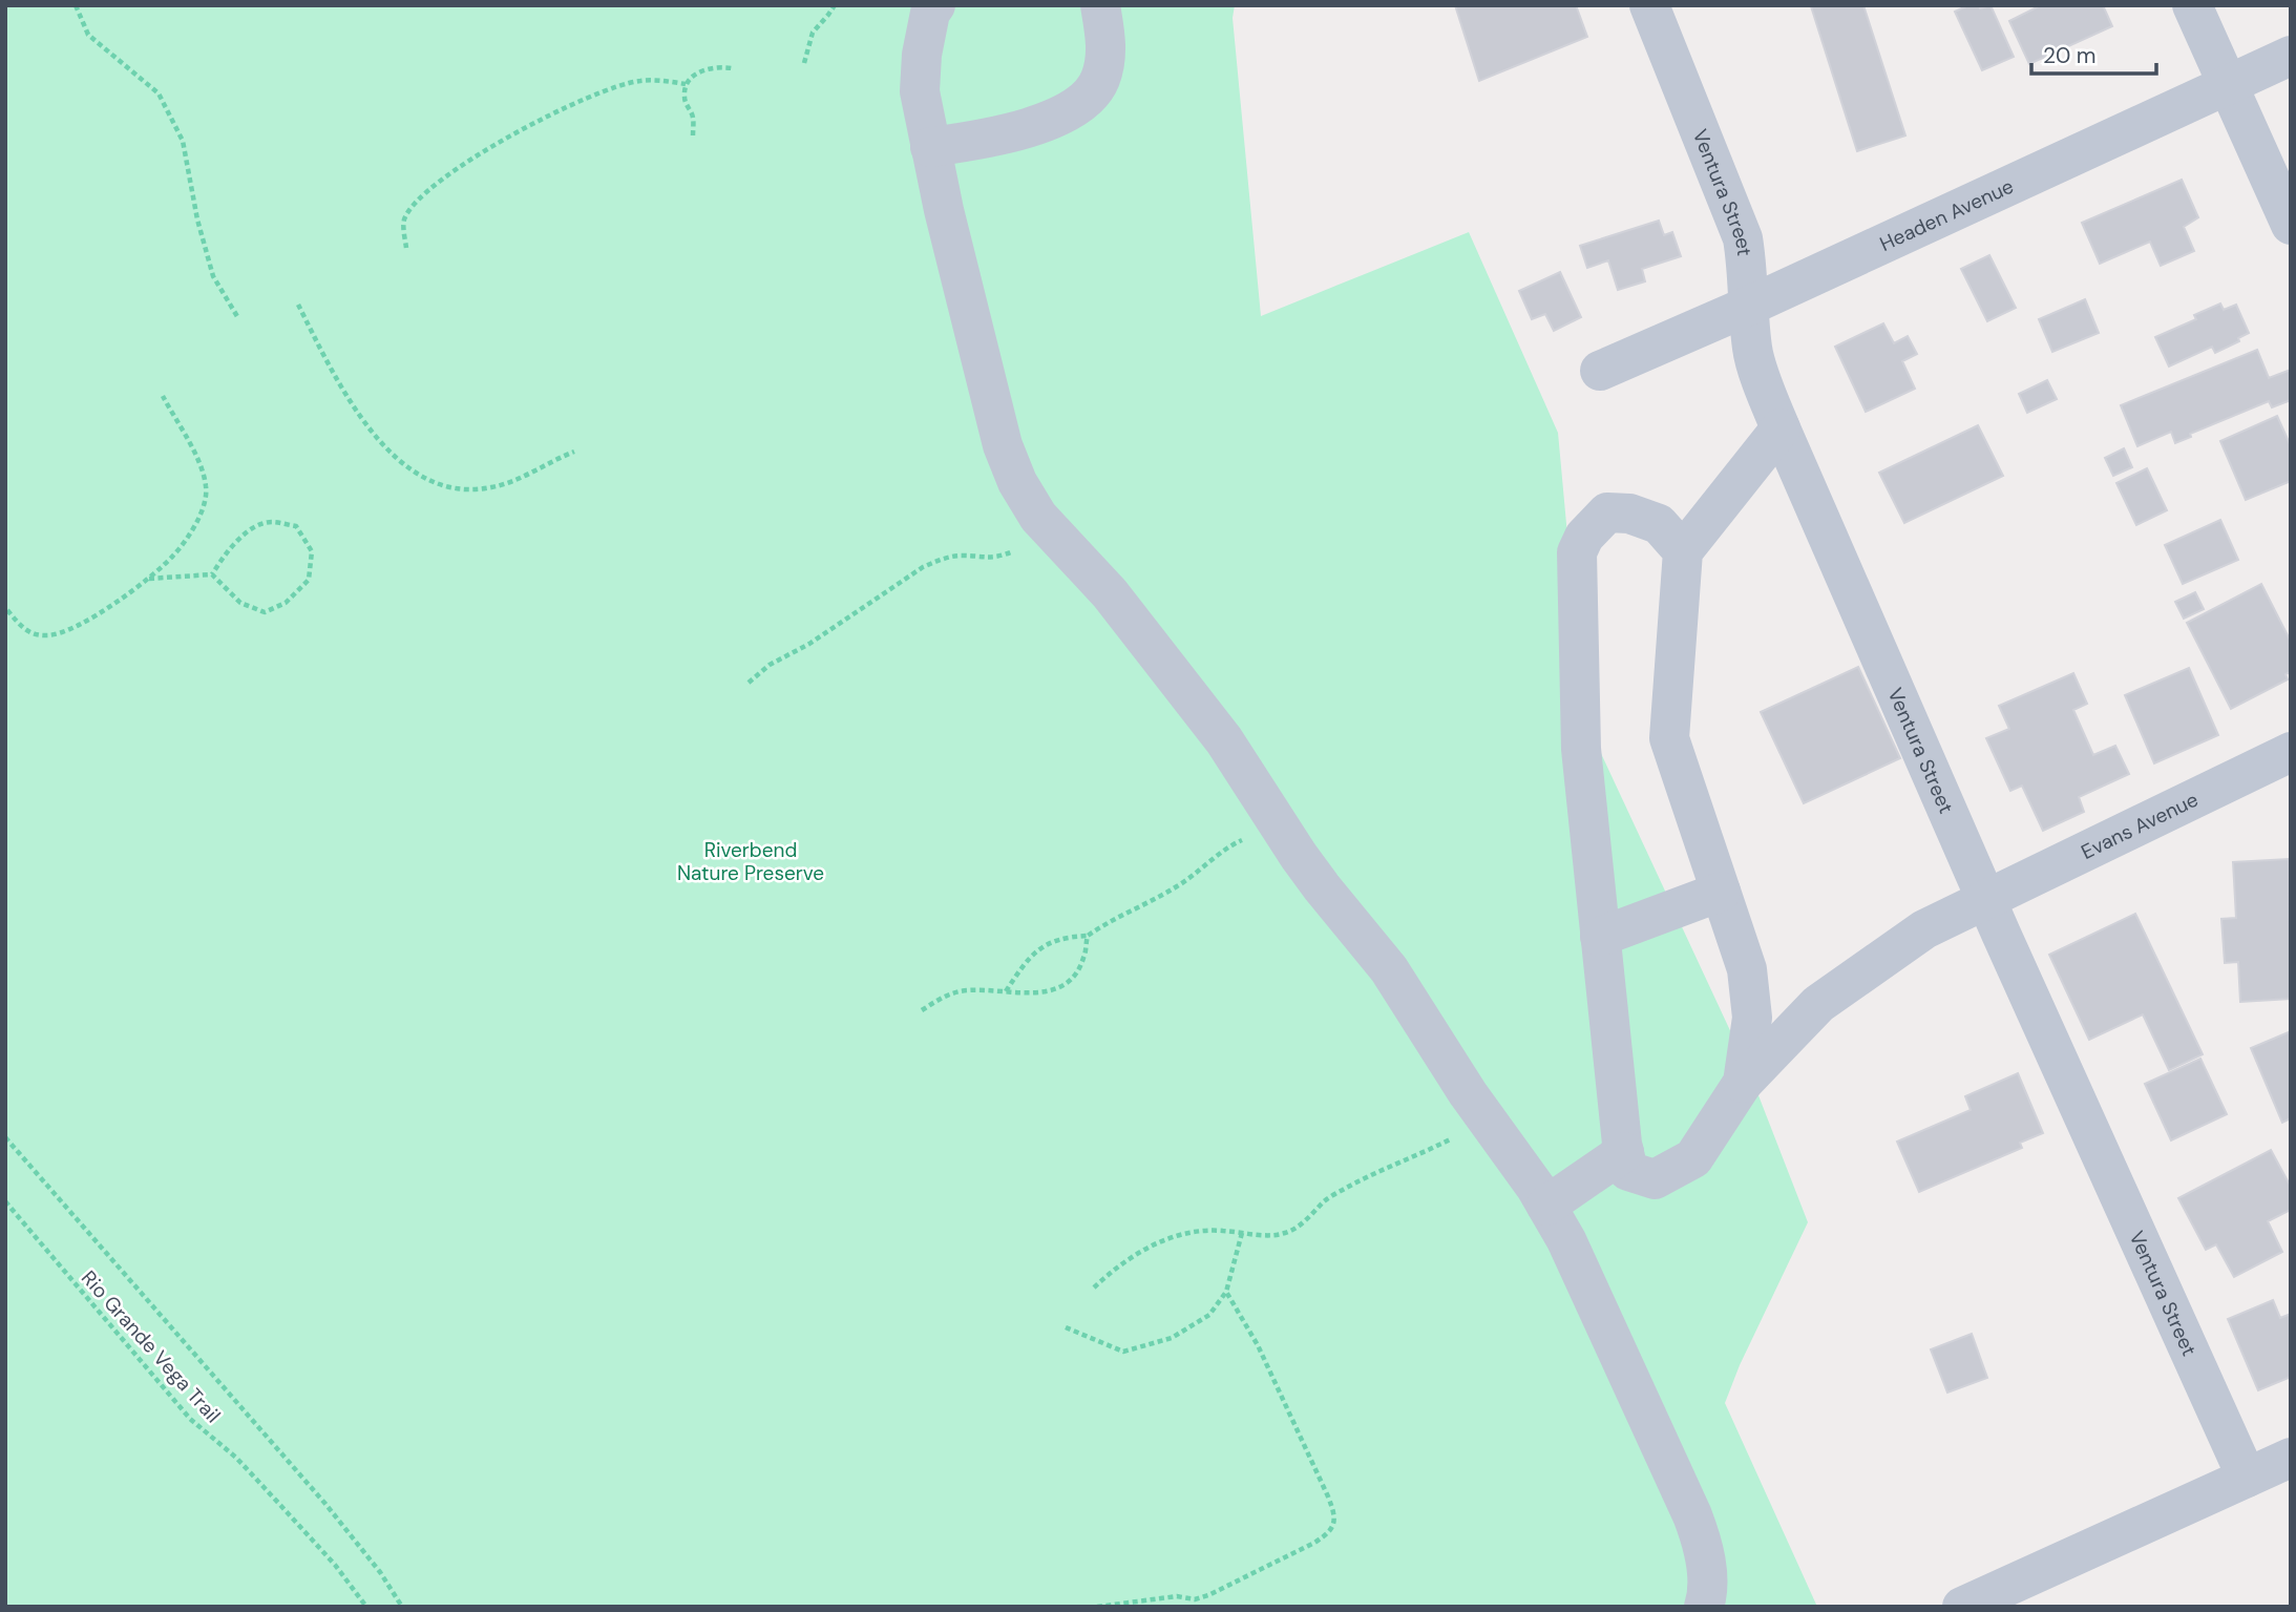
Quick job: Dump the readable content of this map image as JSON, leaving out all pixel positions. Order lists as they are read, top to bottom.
{
  "streets": {
    "street": ["Ventura Street", "Headen Avenue", "Evans Avenue"],
    "path": ["Rio Grande Vega Trail"]
  },
  "crossings": [
    ["Ventura Street", "Headen Avenue"],
    ["Ventura Street", "Evans Avenue"]
  ],
  "parks": ["Riverbend Nature Preserve"],
  "scale_bar": "20 m"
}
